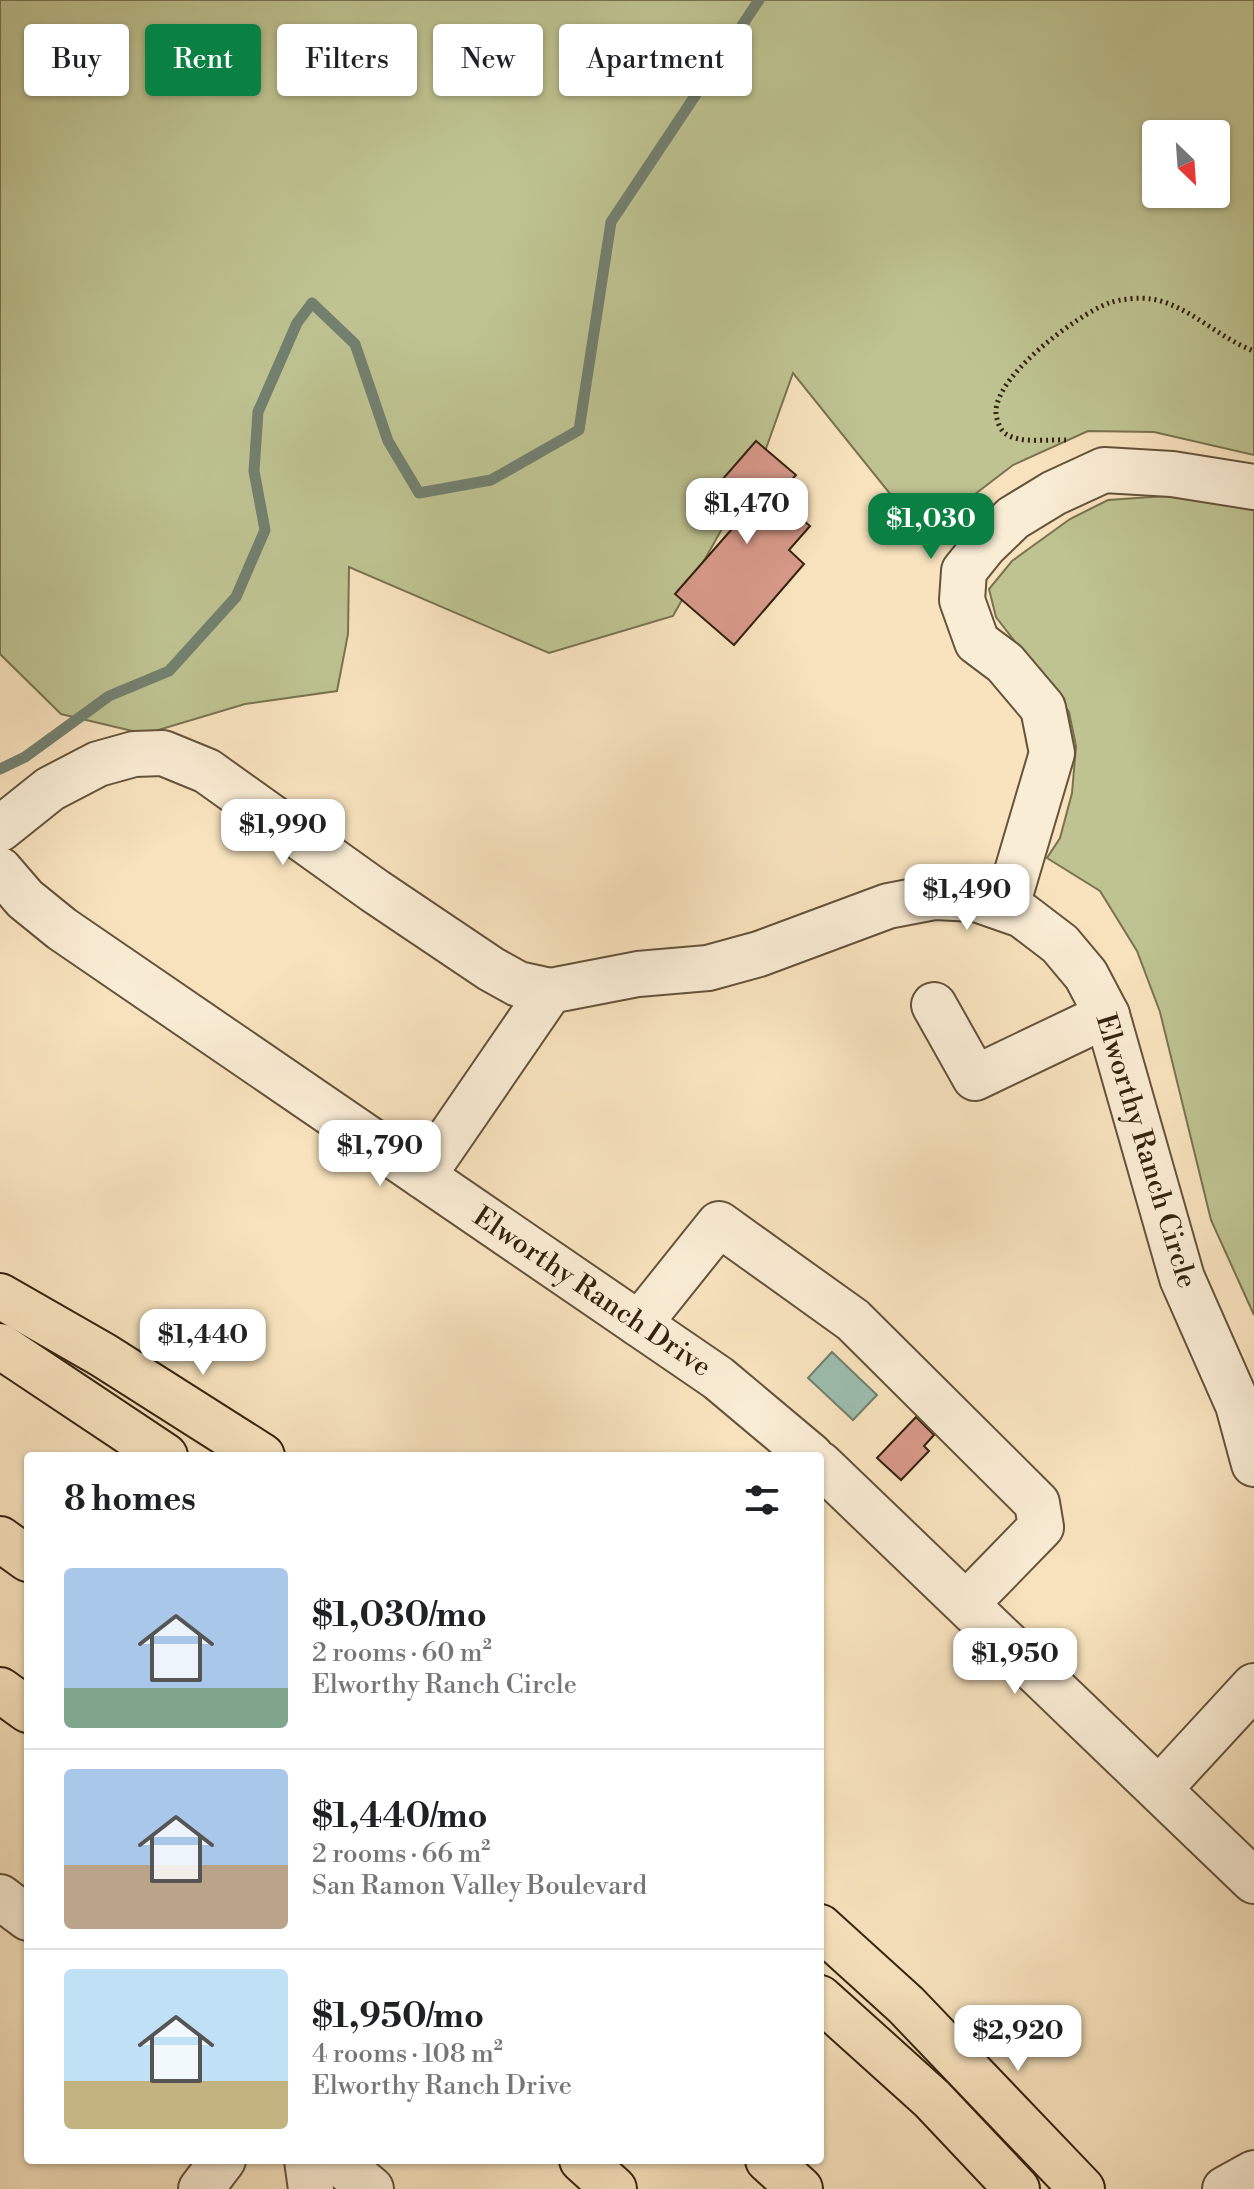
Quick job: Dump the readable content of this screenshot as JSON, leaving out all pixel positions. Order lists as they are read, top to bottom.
{
  "streets": {
    "street": ["Elworthy Ranch Circle", "Elworthy Ranch Drive"]
  },
  "north": "bottom right",
  "page": {
    "chip": [
      "Buy",
      "Rent",
      "Filters",
      "New",
      "Apartment"
    ],
    "price": [
      "$1,470",
      "$1,030",
      "$1,990",
      "$1,490",
      "$1,790",
      "$1,440",
      "$1,950",
      "$2,920"
    ],
    "heading": "8 homes",
    "list": [
      {
        "name": "$1,030/mo",
        "note": "2 rooms · 60 m² · Elworthy Ranch Circle"
      },
      {
        "name": "$1,440/mo",
        "note": "2 rooms · 66 m² · San Ramon Valley Boulevard"
      },
      {
        "name": "$1,950/mo",
        "note": "4 rooms · 108 m² · Elworthy Ranch Drive"
      }
    ]
  }
}
